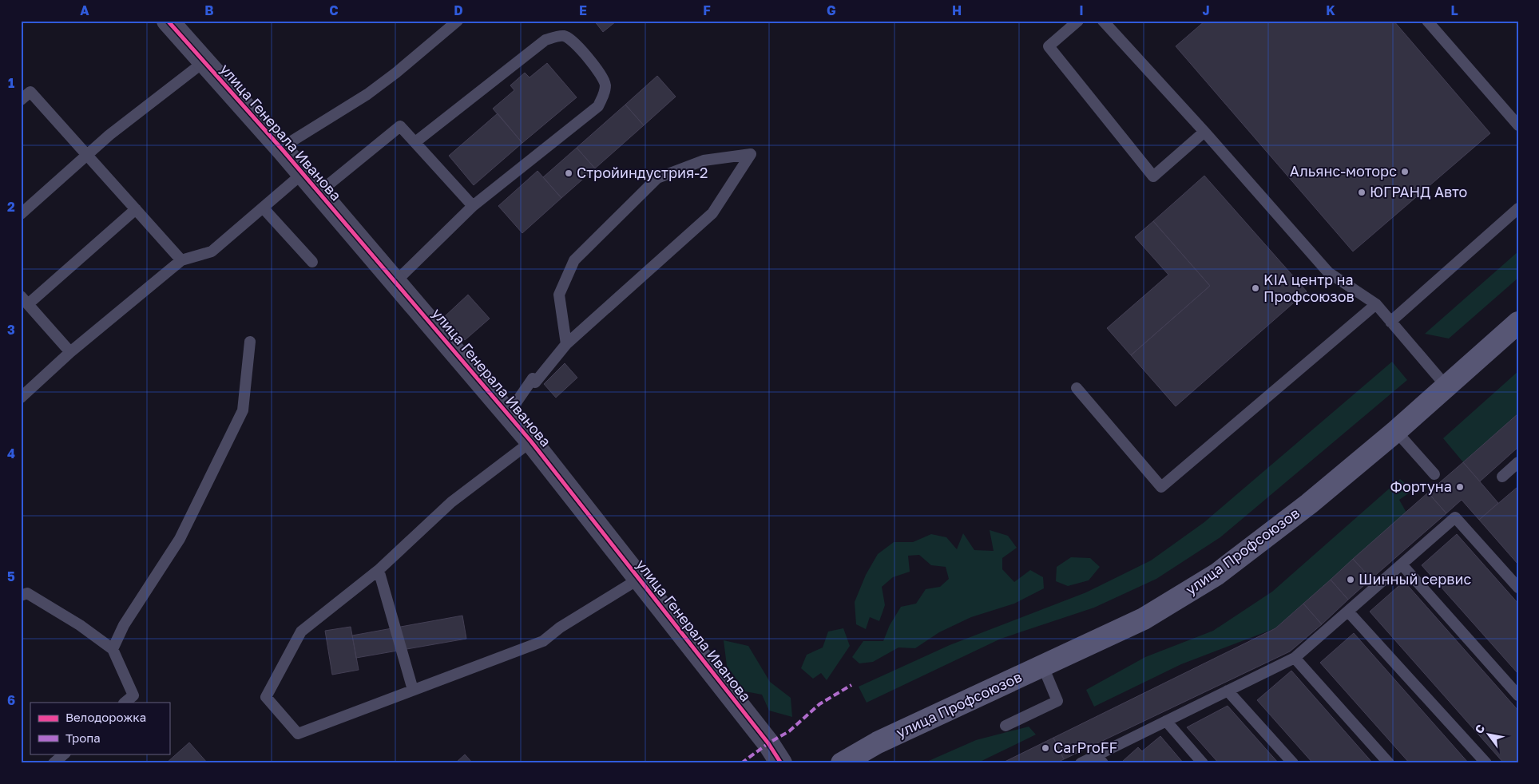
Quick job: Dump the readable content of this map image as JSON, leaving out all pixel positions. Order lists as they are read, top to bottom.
{
  "streets": {
    "main road": ["улица Профсоюзов"],
    "street": ["улица Генерала Иванова"]
  },
  "places": [
    "Альянс-моторс",
    "Стройиндустрия-2",
    "ЮГРАНД Авто",
    "KIA центр на Профсоюзов",
    "Фортуна",
    "Шинный сервис",
    "CarProFF"
  ],
  "legend": ["Велодорожка", "Тропа"],
  "north": "top left",
  "grid": {
    "columns": [
      "A",
      "B",
      "C",
      "D",
      "E",
      "F",
      "G",
      "H",
      "I",
      "J",
      "K",
      "L"
    ],
    "rows": [
      "1",
      "2",
      "3",
      "4",
      "5",
      "6"
    ]
  }
}
